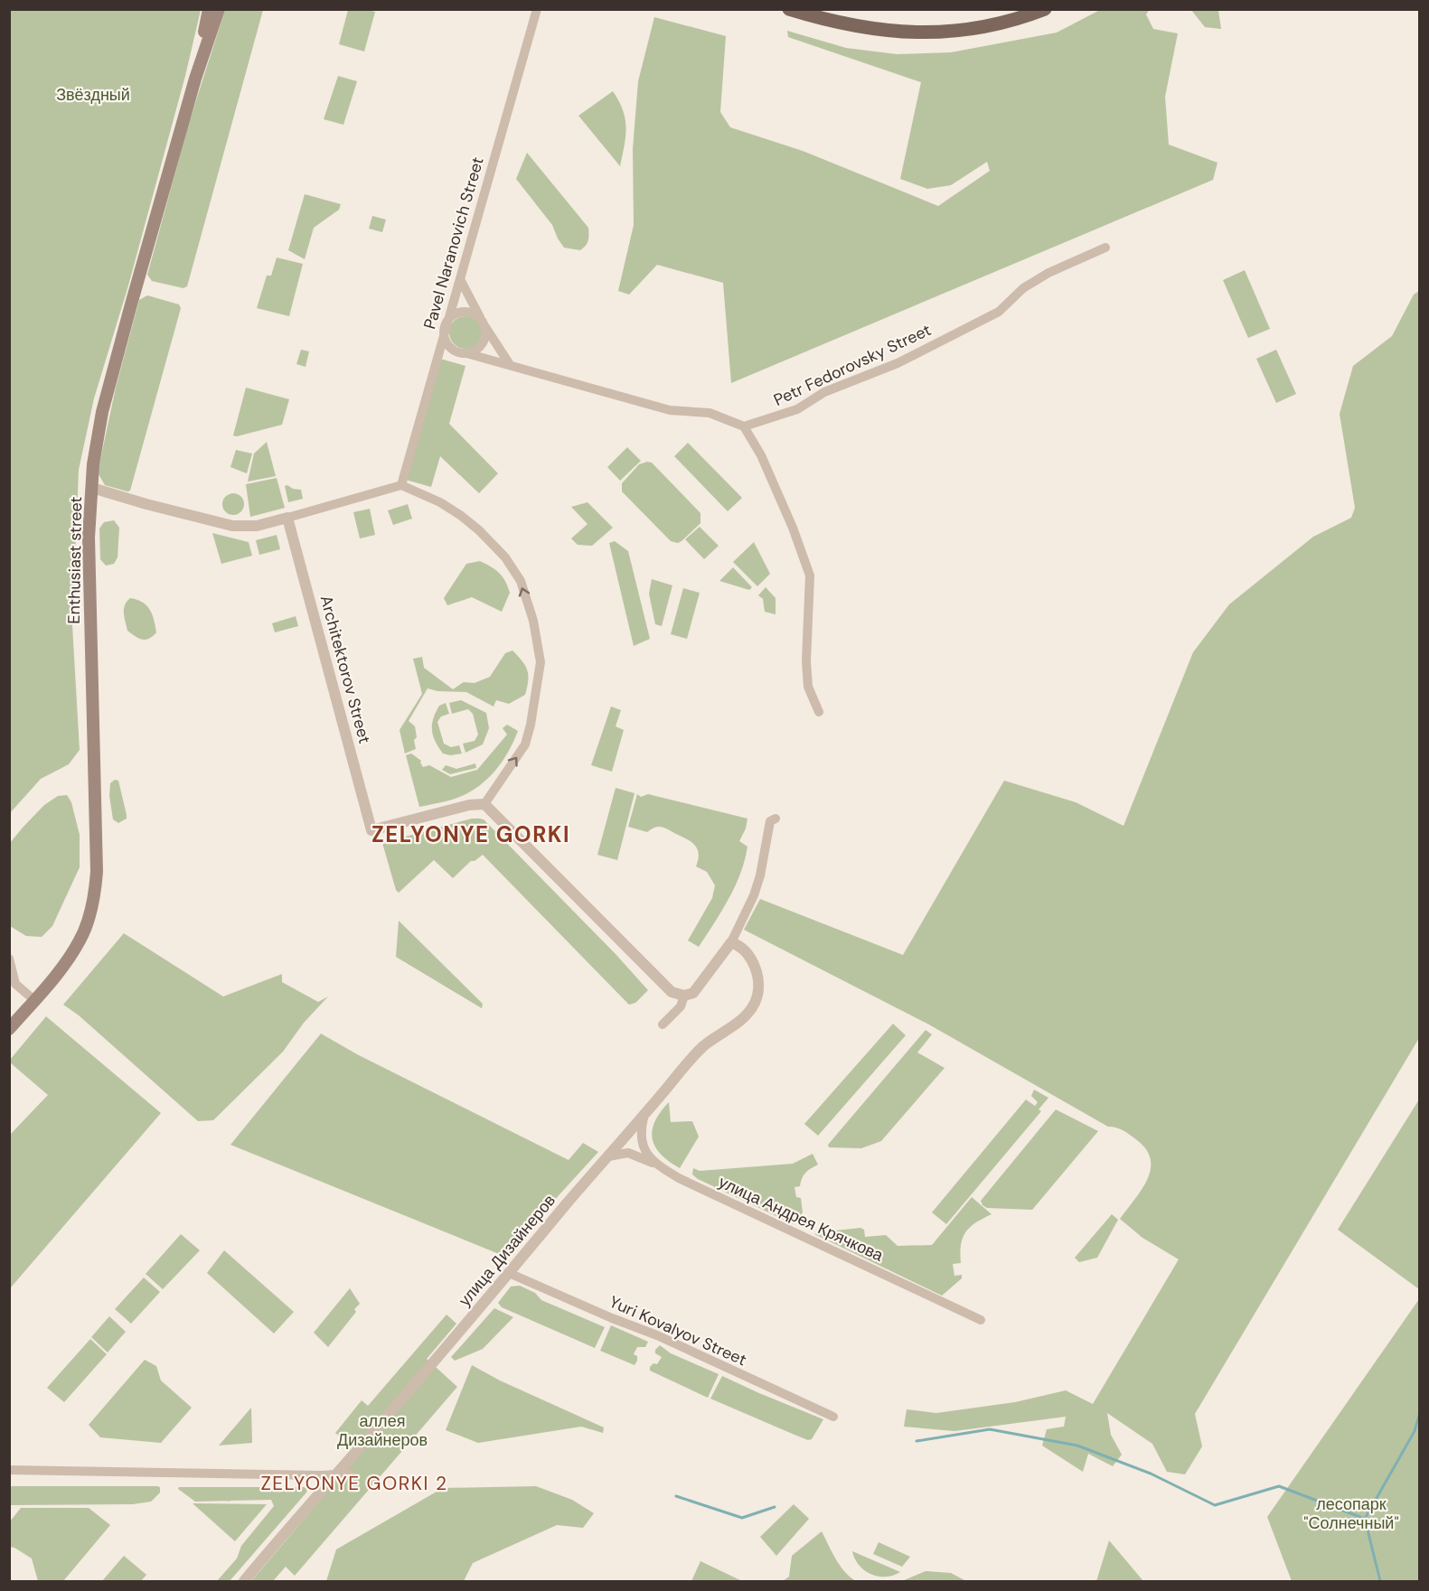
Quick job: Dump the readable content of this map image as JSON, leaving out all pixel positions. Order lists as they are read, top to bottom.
{
  "streets": {
    "main road": ["Enthusiast street"],
    "street": [
      "Pavel Naranovich Street",
      "Petr Fedorovsky Street",
      "Architektorov Street",
      "улица Андрея Крячкова",
      "улица Дизайнеров",
      "Yuri Kovalyov Street"
    ]
  },
  "crossings": [
    ["улица Андрея Крячкова", "улица Дизайнеров"],
    ["улица Дизайнеров", "Yuri Kovalyov Street"]
  ],
  "districts": ["ZELYONYE GORKI", "ZELYONYE GORKI 2"],
  "parks": ["Звёздный", "аллея Дизайнеров", "лесопарк \"Солнечный\""]
}
